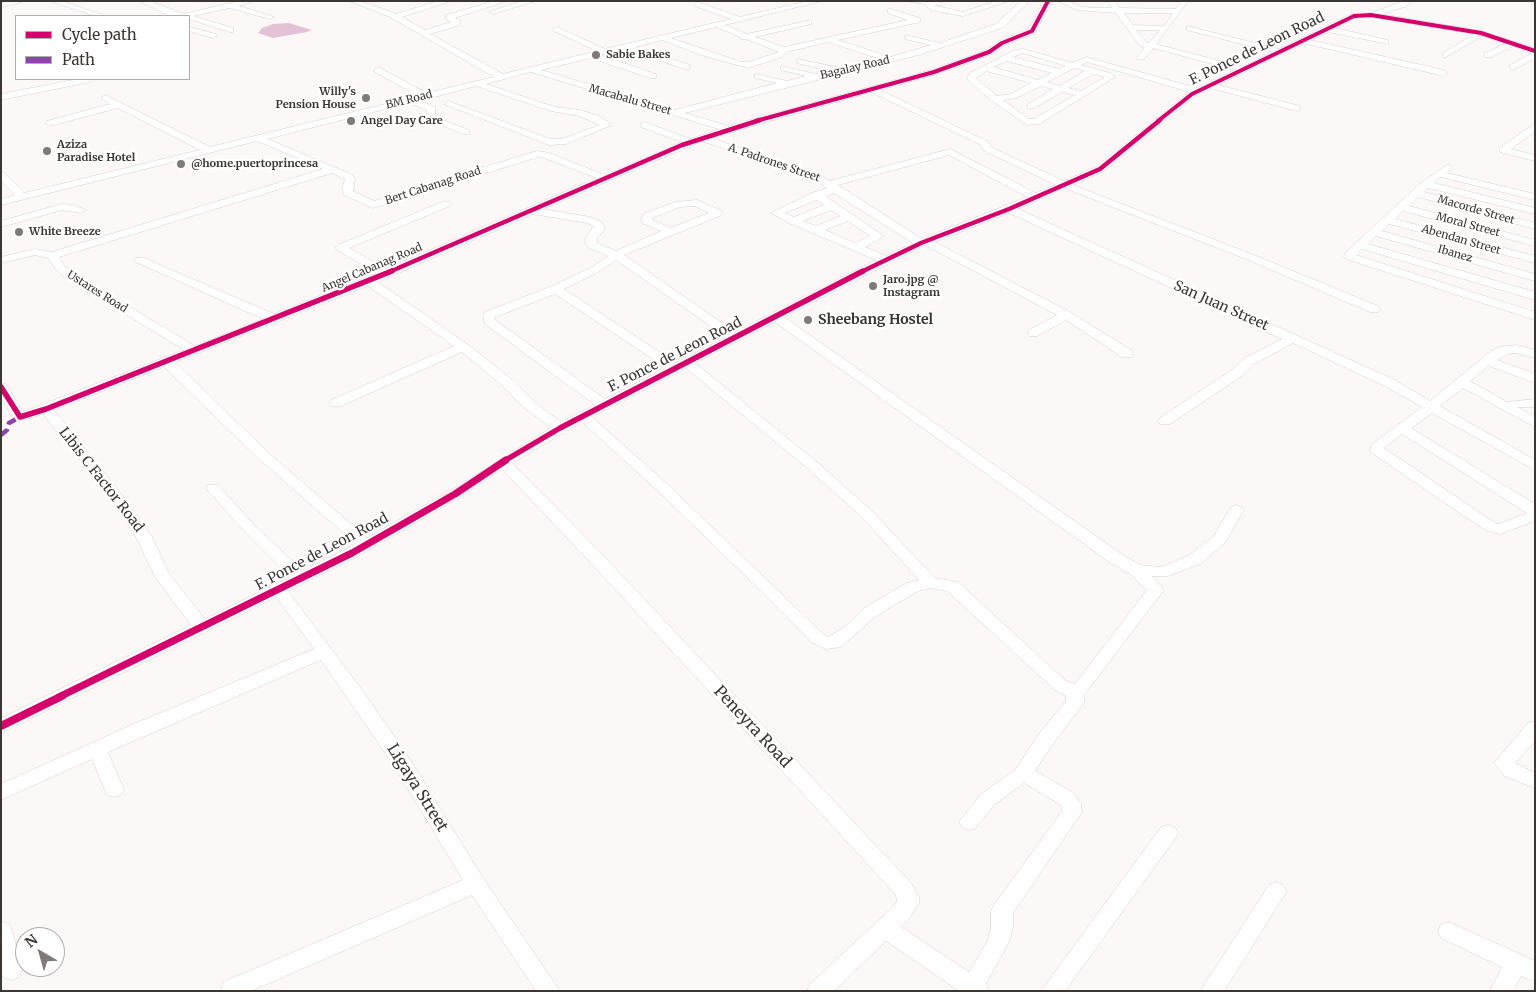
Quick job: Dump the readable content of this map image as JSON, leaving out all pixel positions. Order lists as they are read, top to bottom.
{
  "streets": {
    "street": [
      "F. Ponce de Leon Road",
      "Bagalay Road",
      "BM Road",
      "Macabalu Street",
      "A. Padrones Street",
      "Bert Cabanag Road",
      "Macorde Street",
      "Moral Street",
      "Abendan Street",
      "Ibanez",
      "Angel Cabanag Road",
      "Ustares Road",
      "San Juan Street",
      "Libis C Factor Road",
      "Peneyra Road",
      "Ligaya Street"
    ]
  },
  "crossings": [
    ["F. Ponce de Leon Road", "A. Padrones Street"],
    ["F. Ponce de Leon Road", "San Juan Street"],
    ["F. Ponce de Leon Road", "Libis C Factor Road"],
    ["F. Ponce de Leon Road", "Peneyra Road"],
    ["F. Ponce de Leon Road", "Ligaya Street"],
    ["Bagalay Road", "Macabalu Street"],
    ["BM Road", "Macabalu Street"],
    ["BM Road", "Bert Cabanag Road"],
    ["Macabalu Street", "Angel Cabanag Road"],
    ["A. Padrones Street", "Angel Cabanag Road"],
    ["Bert Cabanag Road", "Angel Cabanag Road"],
    ["Angel Cabanag Road", "Ustares Road"],
    ["Angel Cabanag Road", "Libis C Factor Road"]
  ],
  "places": [
    "Sabie Bakes",
    "Willy's Pension House",
    "Angel Day Care",
    "Aziza Paradise Hotel",
    "@home.puertoprincesa",
    "White Breeze",
    "Jaro.jpg @ Instagram",
    "Sheebang Hostel"
  ],
  "legend": ["Cycle path", "Path"],
  "north": "top left"
}
